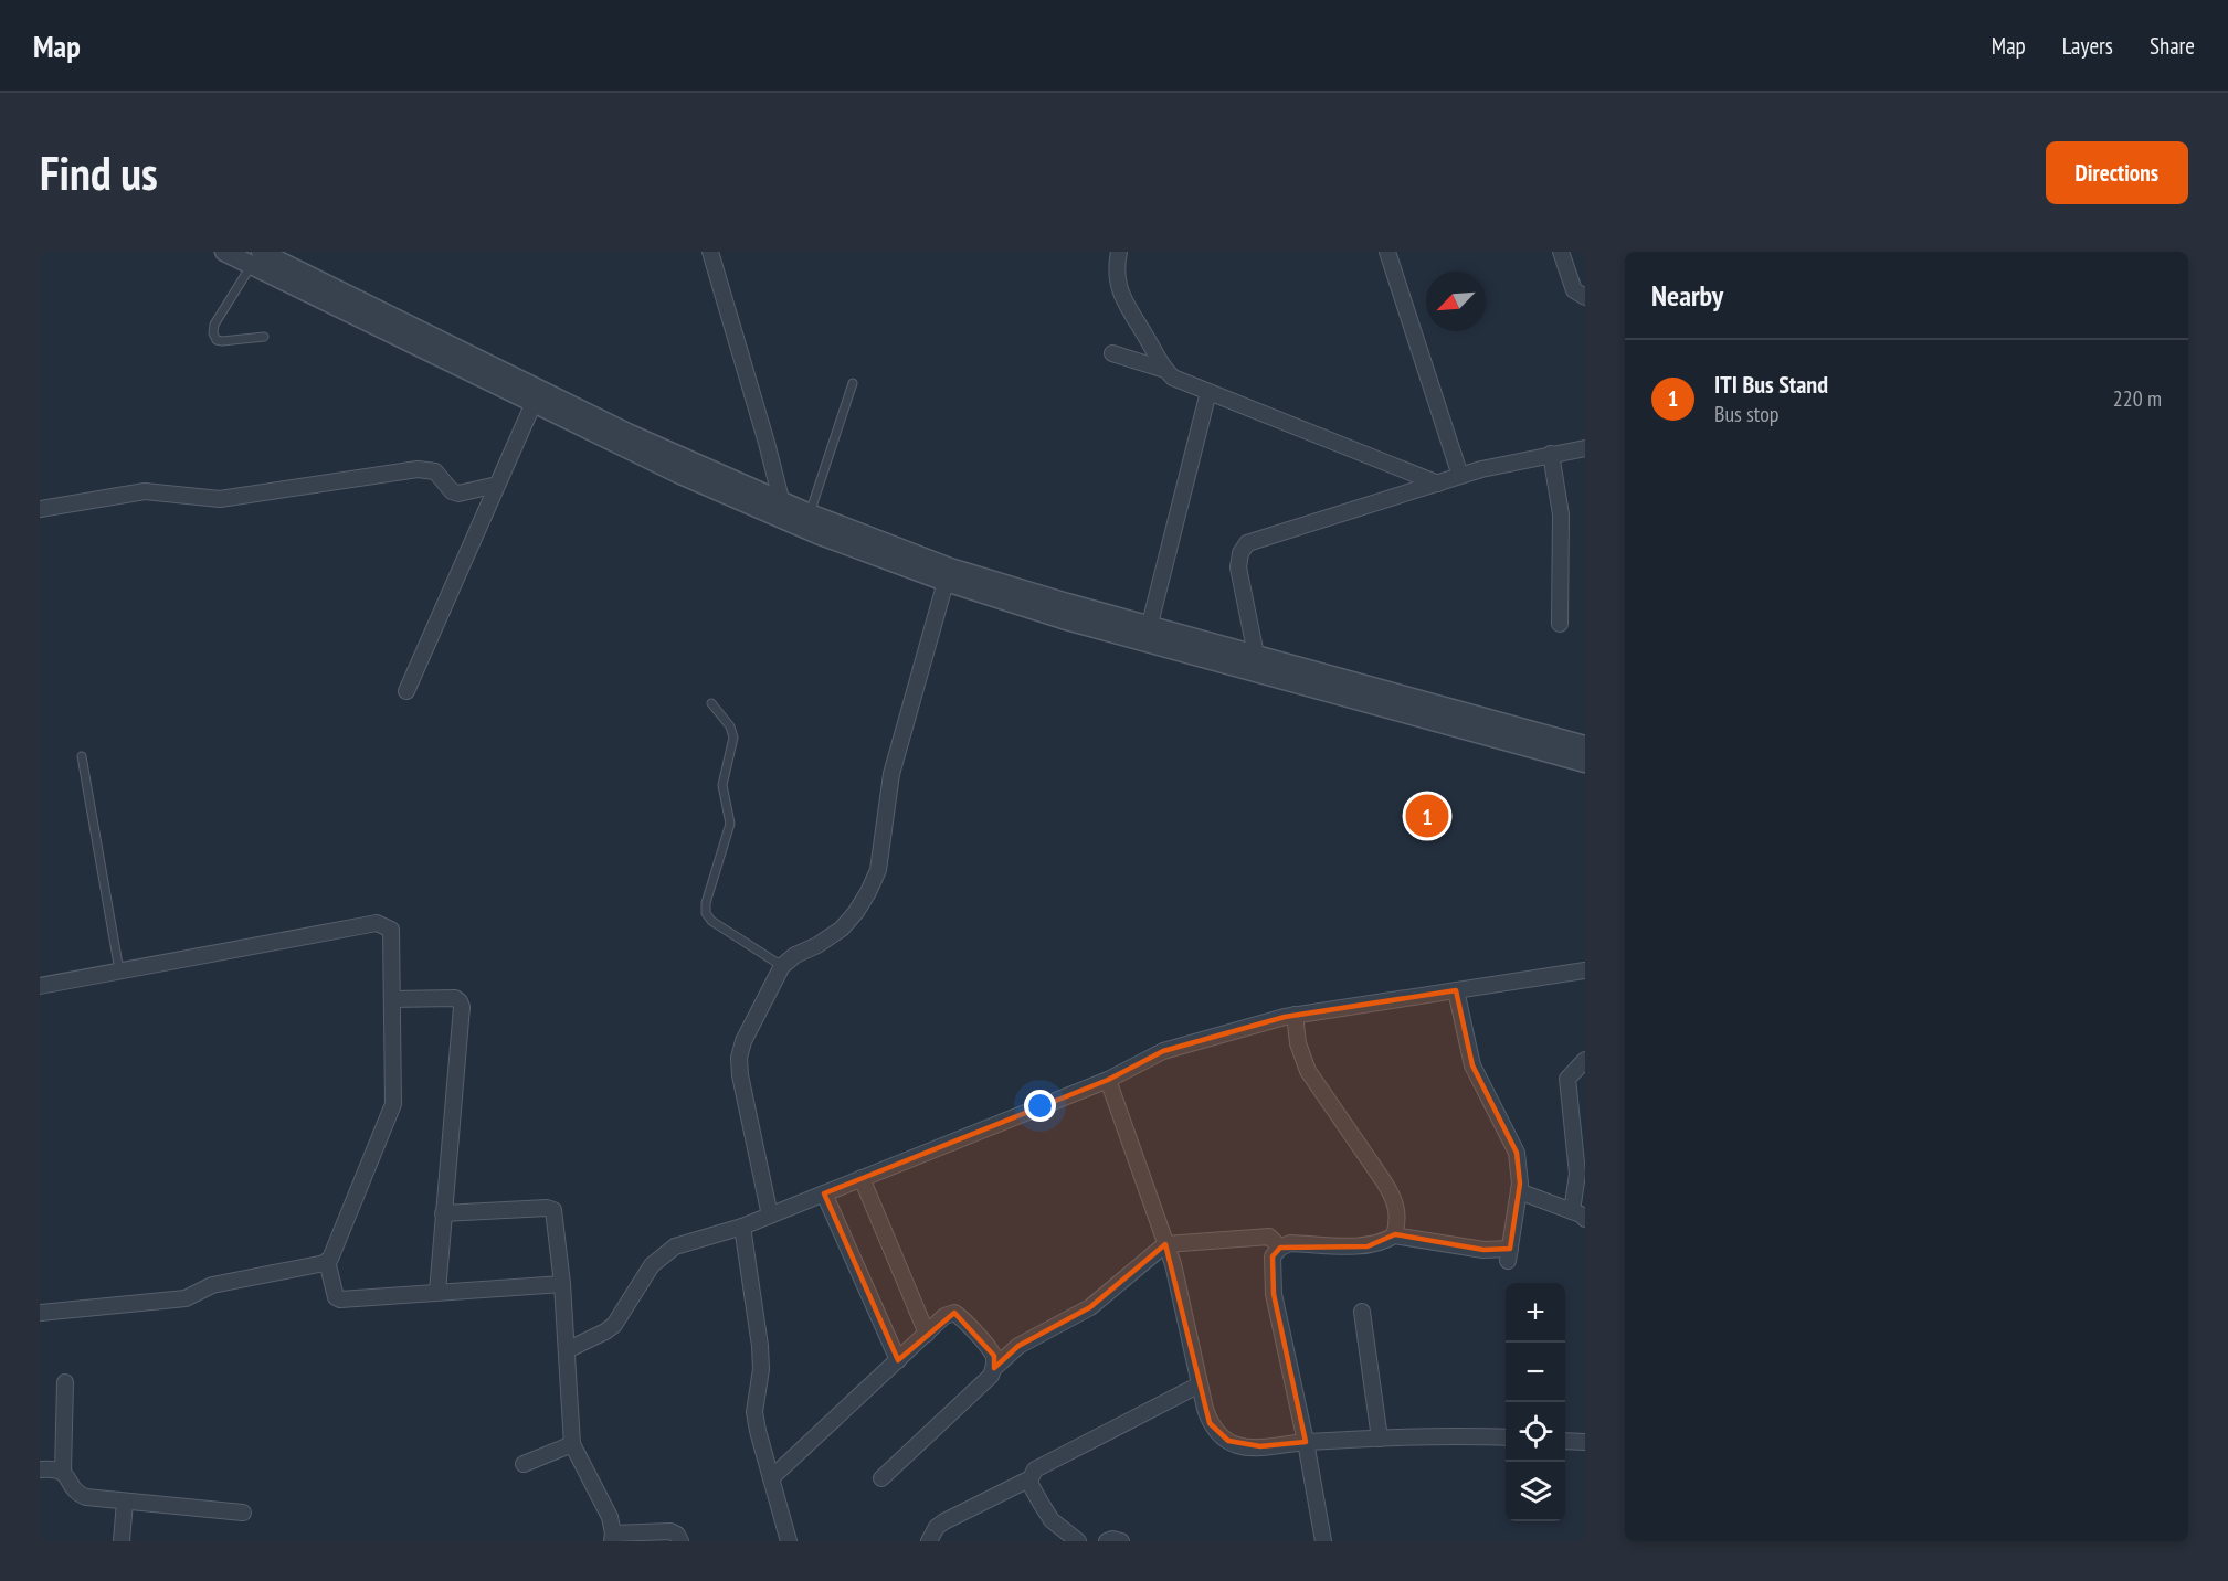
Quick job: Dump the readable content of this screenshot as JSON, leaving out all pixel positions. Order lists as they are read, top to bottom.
{
  "north": "bottom left",
  "page": {
    "header": "Map",
    "nav": ["Map", "Layers", "Share"],
    "buttons": "Directions",
    "title": "Find us",
    "heading": "Nearby",
    "list": [
      {
        "mark": "1",
        "name": "ITI Bus Stand",
        "note": "Bus stop",
        "value": "220 m"
      }
    ],
    "pins": "1",
    "map_buttons": ["+", "−"]
  }
}
